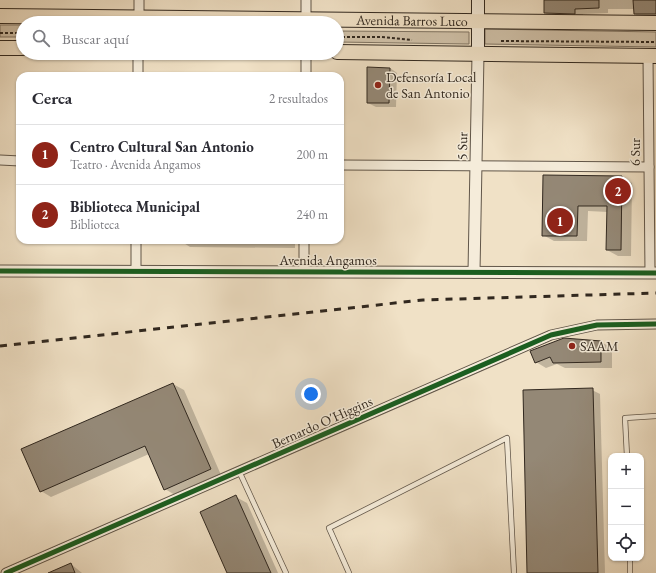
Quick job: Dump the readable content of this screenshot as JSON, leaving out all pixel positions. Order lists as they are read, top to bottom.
{
  "streets": {
    "main road": ["Avenida Barros Luco", "5 Sur"],
    "street": ["6 Sur", "Avenida Angamos", "Bernardo O'Higgins"]
  },
  "crossings": [
    ["Avenida Barros Luco", "5 Sur"],
    ["5 Sur", "Avenida Angamos"],
    ["6 Sur", "Avenida Angamos"]
  ],
  "places": ["Defensoría Local de San Antonio", "SAAM"],
  "page": {
    "search": "Buscar aquí",
    "heading": ["Cerca", "2 resultados"],
    "list": [
      {
        "mark": "1",
        "name": "Centro Cultural San Antonio",
        "note": "Teatro · Avenida Angamos",
        "value": "200 m"
      },
      {
        "mark": "2",
        "name": "Biblioteca Municipal",
        "note": "Biblioteca",
        "value": "240 m"
      }
    ],
    "pins": ["2", "1"],
    "map_buttons": ["+", "−"]
  }
}
